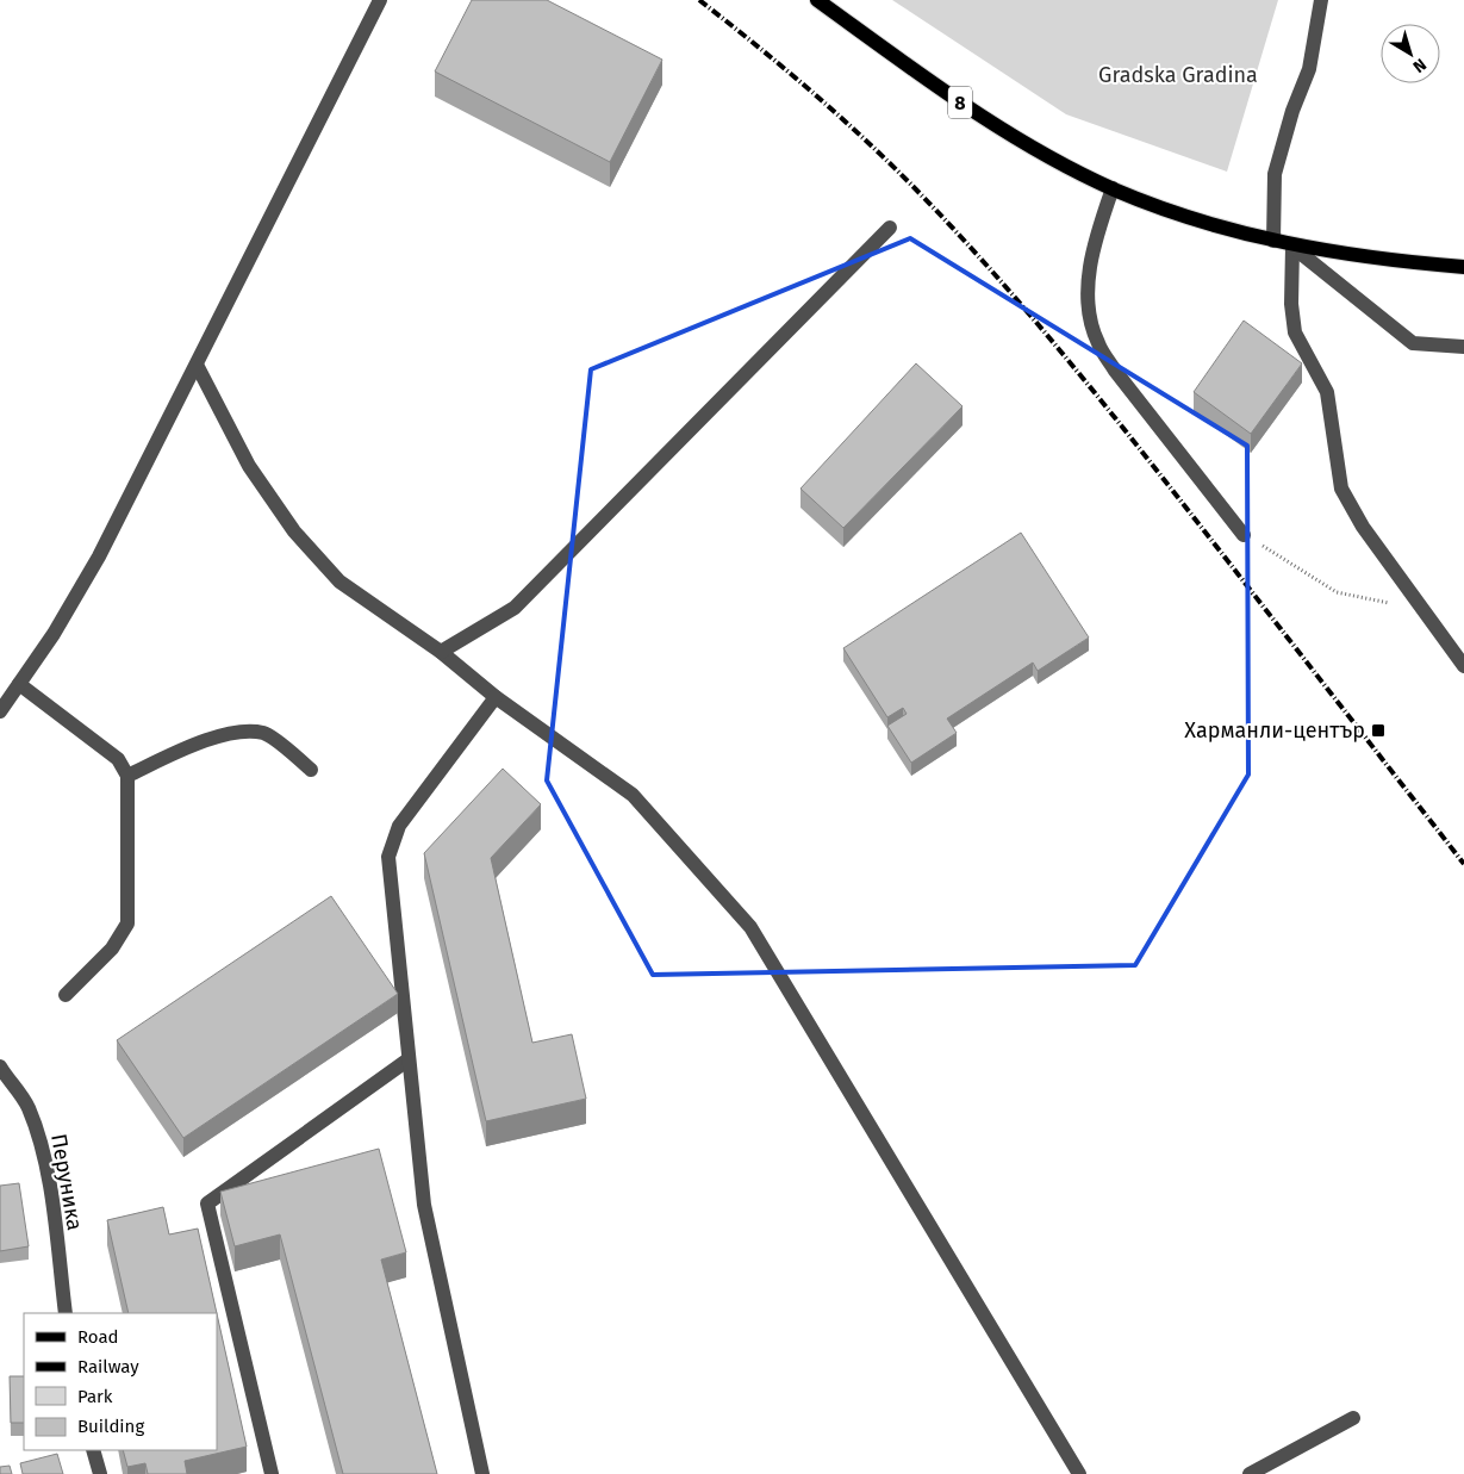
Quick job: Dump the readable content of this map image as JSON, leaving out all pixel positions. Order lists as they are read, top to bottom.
{
  "streets": {
    "main road": ["8"],
    "street": ["Перуника"]
  },
  "parks": ["Gradska Gradina"],
  "places": {
    "transit": ["Харманли-център"]
  },
  "legend": [
    "Road",
    "Railway",
    "Park",
    "Building"
  ],
  "north": "bottom right"
}
